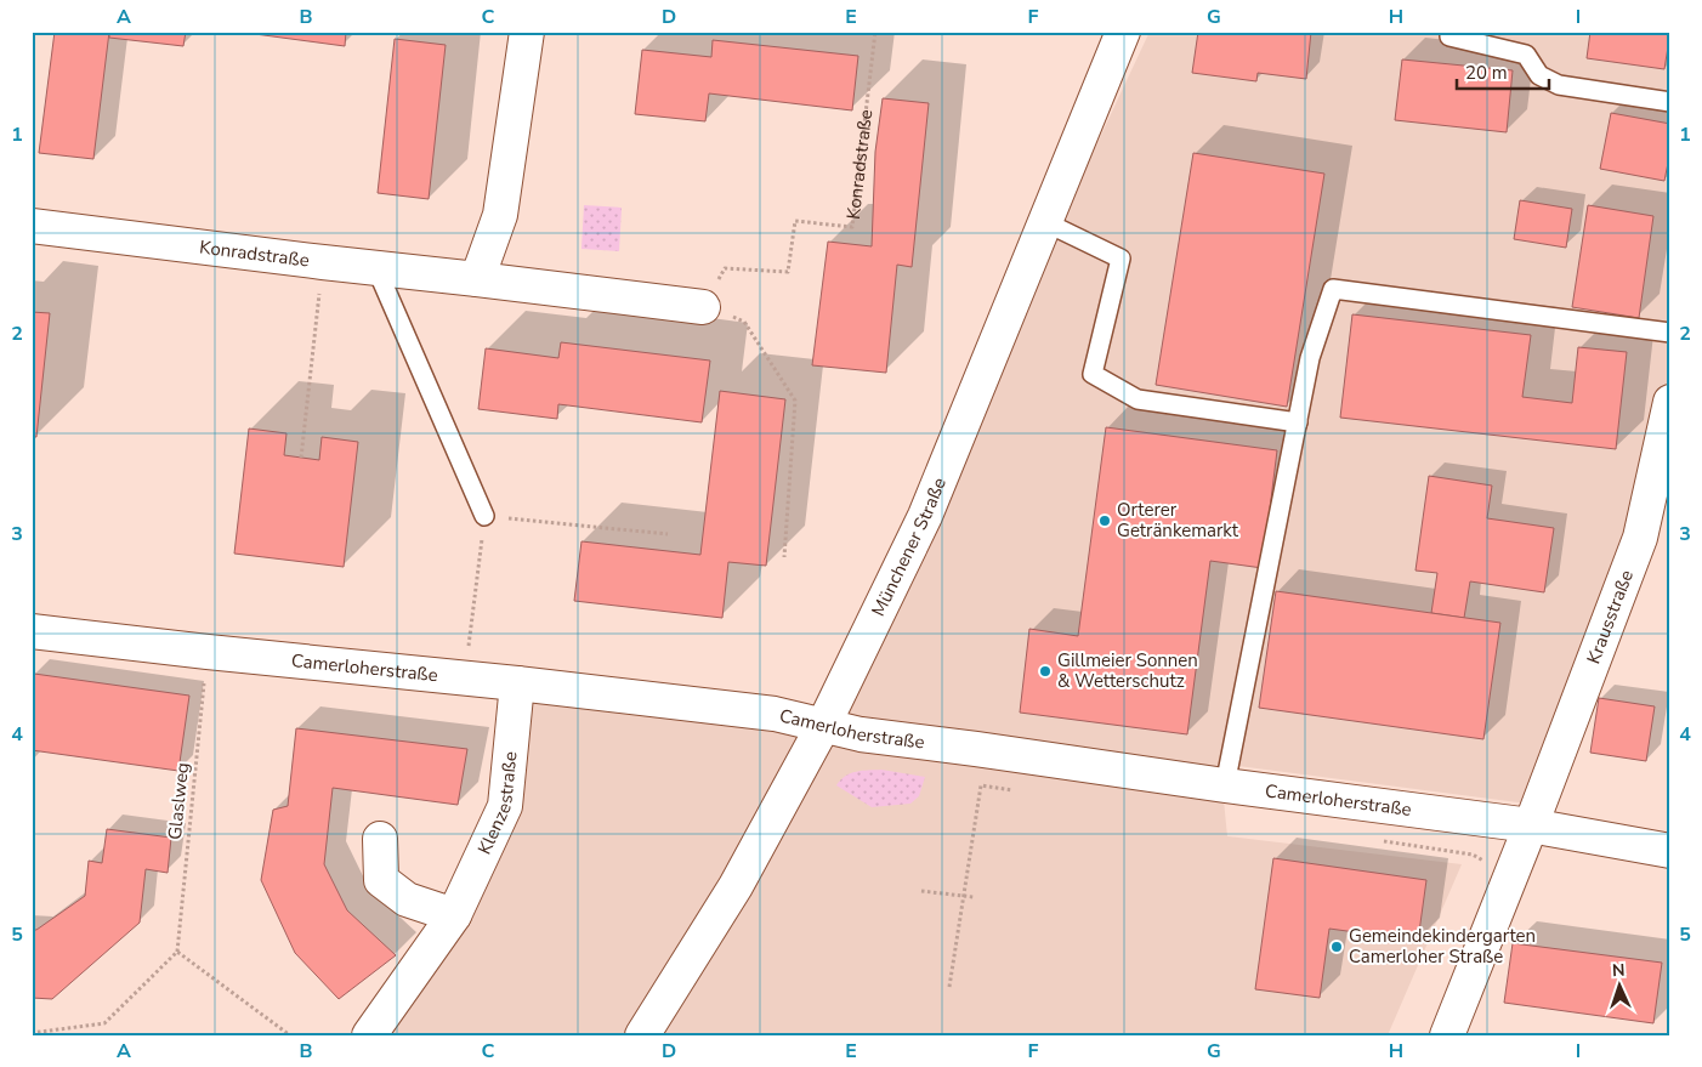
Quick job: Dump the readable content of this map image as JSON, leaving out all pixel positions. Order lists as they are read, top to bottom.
{
  "streets": {
    "street": [
      "Konradstraße",
      "Münchener Straße",
      "Krausstraße",
      "Camerloherstraße",
      "Klenzestraße"
    ],
    "path": ["Glaslweg"]
  },
  "crossings": [
    ["Münchener Straße", "Camerloherstraße"],
    ["Krausstraße", "Camerloherstraße"],
    ["Camerloherstraße", "Glaslweg"],
    ["Camerloherstraße", "Klenzestraße"]
  ],
  "places": ["Orterer Getränkemarkt", "Gillmeier Sonnen & Wetterschutz", "Gemeindekindergarten Camerloher Straße"],
  "scale_bar": "20 m",
  "north": "top",
  "grid": {
    "columns": [
      "A",
      "B",
      "C",
      "D",
      "E",
      "F",
      "G",
      "H",
      "I"
    ],
    "rows": [
      "1",
      "2",
      "3",
      "4",
      "5"
    ]
  }
}
